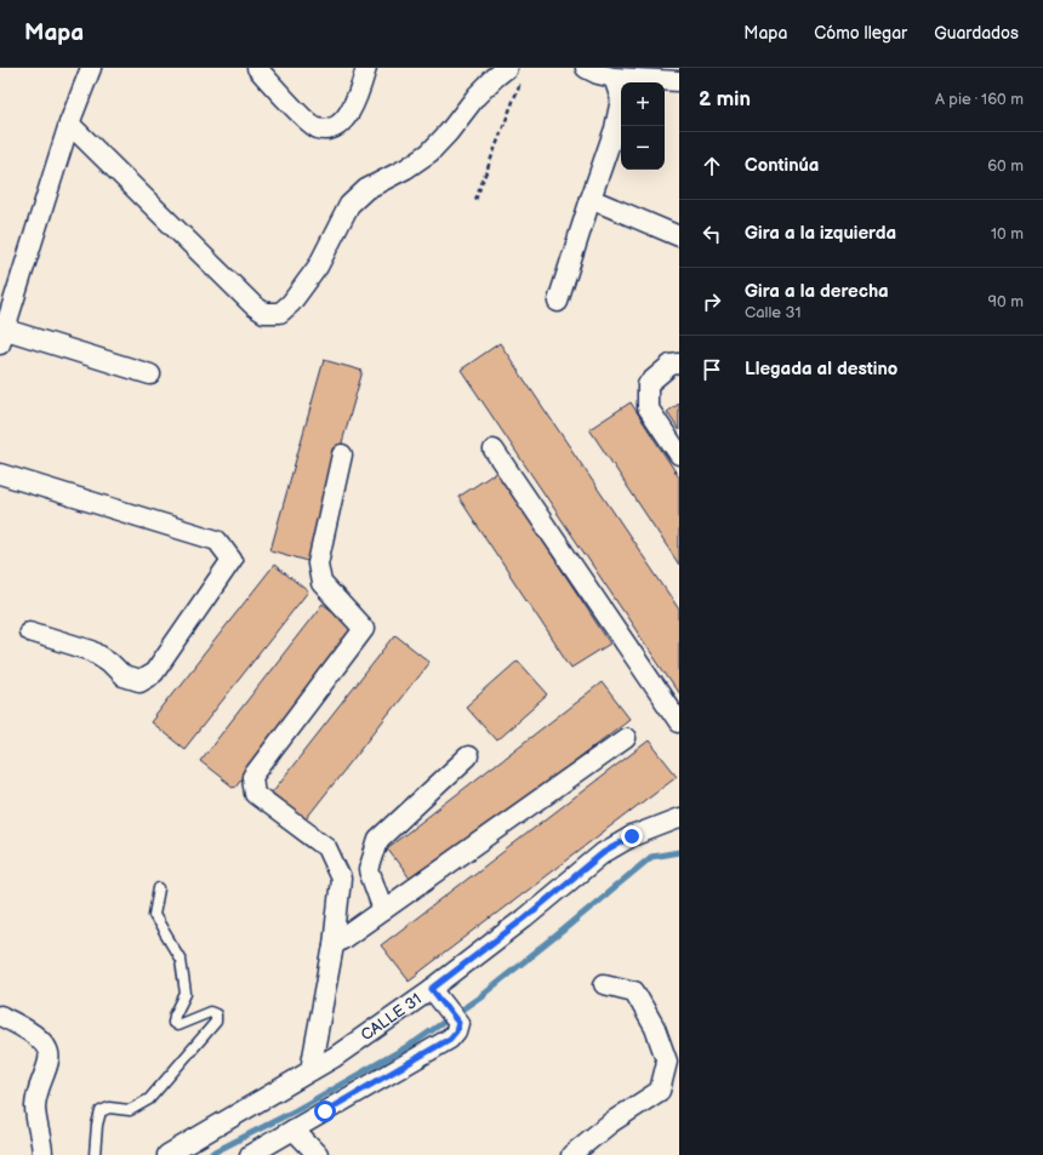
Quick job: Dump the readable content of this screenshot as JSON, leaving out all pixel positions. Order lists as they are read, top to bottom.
{
  "streets": {
    "street": ["CALLE 31"]
  },
  "page": {
    "header": "Mapa",
    "nav": ["Mapa", "Cómo llegar", "Guardados"],
    "heading": ["2 min", "A pie · 160 m"],
    "map_buttons": ["+", "−"],
    "list": [
      ["Continúa", "60 m"],
      ["Gira a la izquierda", "10 m"],
      ["Gira a la derecha", "Calle 31", "90 m"],
      "Llegada al destino"
    ]
  }
}
